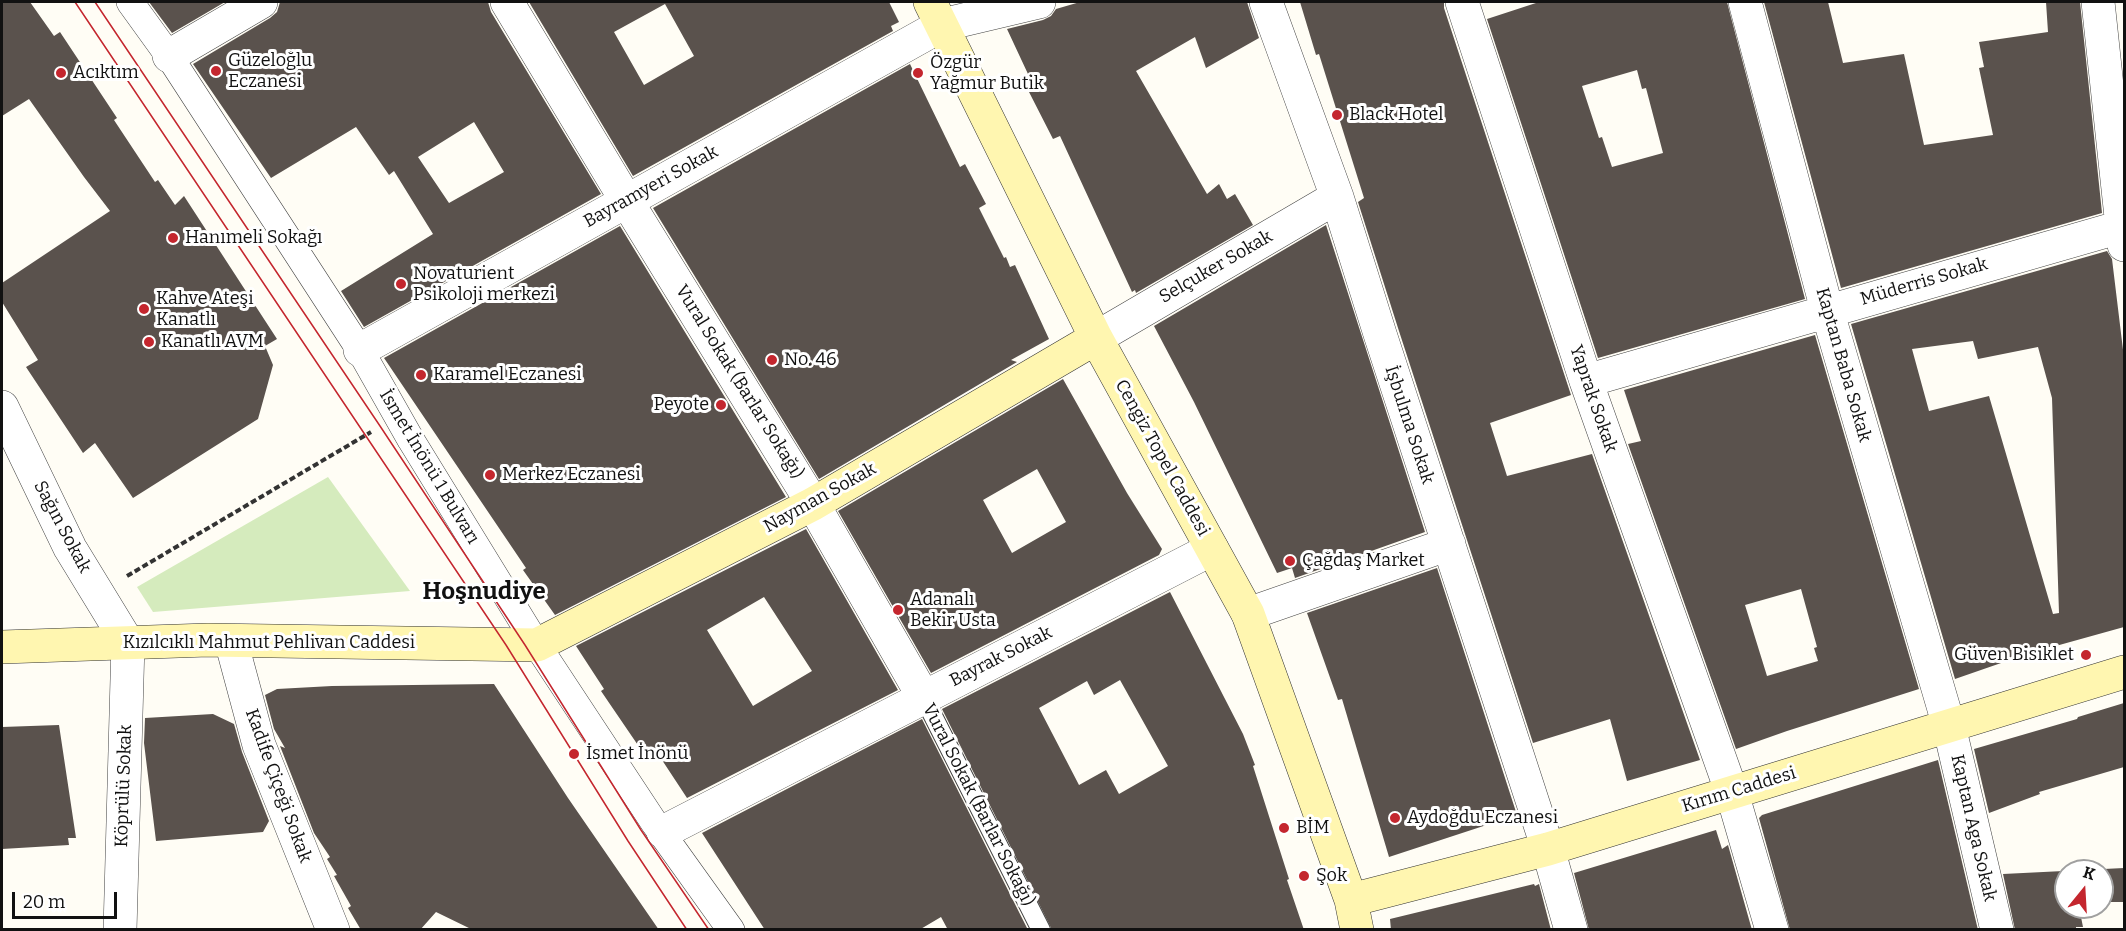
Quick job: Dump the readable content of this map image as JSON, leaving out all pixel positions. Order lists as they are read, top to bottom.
{
  "streets": {
    "main road": [
      "Cengiz Topel Caddesi",
      "Nayman Sokak",
      "Kızılcıklı Mahmut Pehlivan Caddesi",
      "Kırım Caddesi"
    ],
    "street": [
      "Bayramyeri Sokak",
      "Selçuker Sokak",
      "Müderris Sokak",
      "Kaptan Baba Sokak",
      "Vural Sokak (Barlar Sokağı)",
      "Yaprak Sokak",
      "İşbulma Sokak",
      "İsmet İnönü 1 Bulvarı",
      "Sağın Sokak",
      "Bayrak Sokak",
      "Köprülü Sokak",
      "Kadife Çiçeği Sokak",
      "Kaptan Aga Sokak"
    ]
  },
  "crossings": [
    ["Bayramyeri Sokak", "Vural Sokak (Barlar Sokağı)"],
    ["Bayramyeri Sokak", "Cengiz Topel Caddesi"],
    ["Bayramyeri Sokak", "İsmet İnönü 1 Bulvarı"],
    ["Selçuker Sokak", "İşbulma Sokak"],
    ["Selçuker Sokak", "Cengiz Topel Caddesi"],
    ["Selçuker Sokak", "Nayman Sokak"],
    ["Müderris Sokak", "Kaptan Baba Sokak"],
    ["Müderris Sokak", "Yaprak Sokak"],
    ["Kaptan Baba Sokak", "Kırım Caddesi"],
    ["Kaptan Baba Sokak", "Kaptan Aga Sokak"],
    ["Vural Sokak (Barlar Sokağı)", "Nayman Sokak"],
    ["Vural Sokak (Barlar Sokağı)", "Bayrak Sokak"],
    ["Yaprak Sokak", "Kırım Caddesi"],
    ["İşbulma Sokak", "Kırım Caddesi"],
    ["Cengiz Topel Caddesi", "Nayman Sokak"],
    ["Cengiz Topel Caddesi", "Bayrak Sokak"],
    ["Cengiz Topel Caddesi", "Kırım Caddesi"],
    ["İsmet İnönü 1 Bulvarı", "Nayman Sokak"],
    ["İsmet İnönü 1 Bulvarı", "Kızılcıklı Mahmut Pehlivan Caddesi"],
    ["İsmet İnönü 1 Bulvarı", "Bayrak Sokak"],
    ["Nayman Sokak", "Kızılcıklı Mahmut Pehlivan Caddesi"],
    ["Sağın Sokak", "Kızılcıklı Mahmut Pehlivan Caddesi"],
    ["Sağın Sokak", "Köprülü Sokak"],
    ["Kızılcıklı Mahmut Pehlivan Caddesi", "Köprülü Sokak"],
    ["Kızılcıklı Mahmut Pehlivan Caddesi", "Kadife Çiçeği Sokak"],
    ["Kırım Caddesi", "Kaptan Aga Sokak"]
  ],
  "districts": ["Hoşnudiye"],
  "places": [
    "Güzeloğlu Eczanesi",
    "Acıktım",
    "Özgür Yağmur Butik",
    "Black Hotel",
    "Hanımeli Sokağı",
    "Novaturient Psikoloji merkezi",
    "Kahve Ateşi Kanatlı",
    "Kanatlı AVM",
    "No. 46",
    "Karamel Eczanesi",
    "Peyote",
    "Merkez Eczanesi",
    "Çağdaş Market",
    "Adanalı Bekir Usta",
    "Güven Bisiklet",
    "İsmet İnönü",
    "Aydoğdu Eczanesi",
    "BİM",
    "Şok"
  ],
  "scale_bar": "20 m",
  "north": "top"
}
